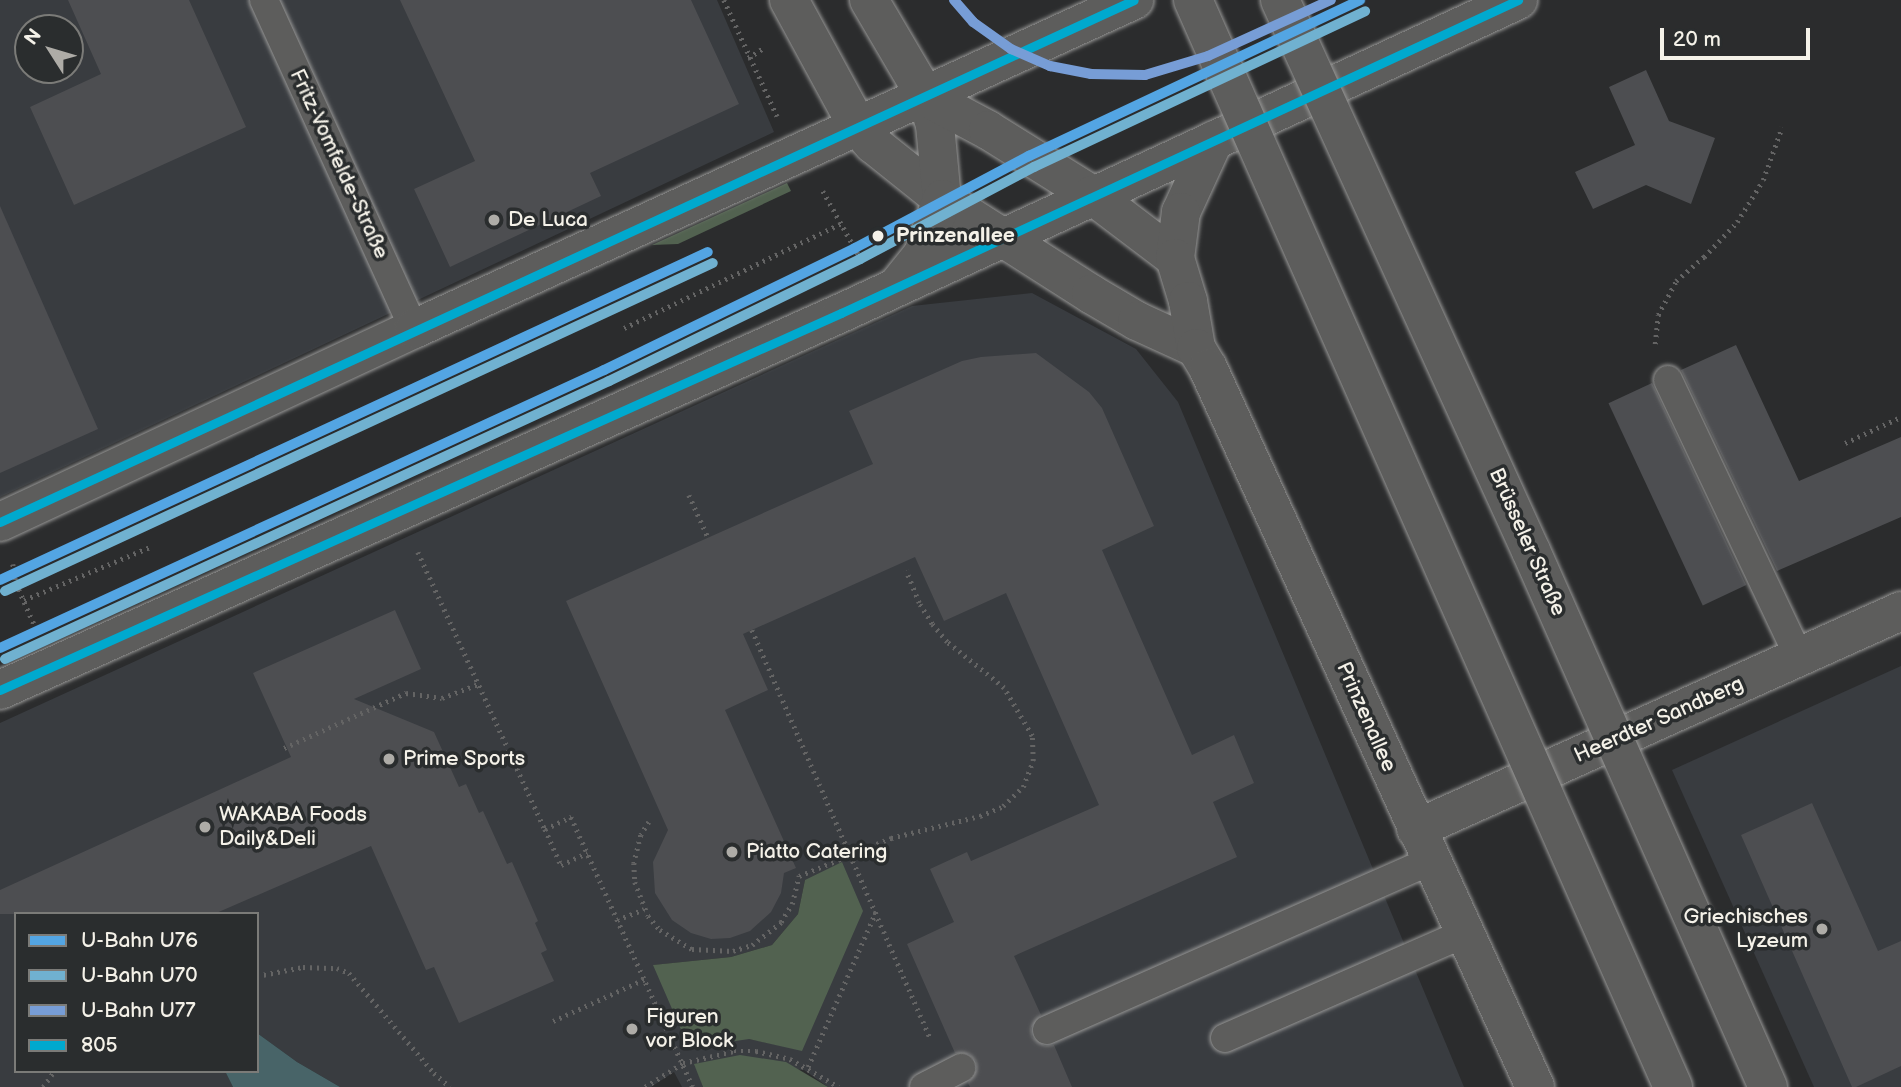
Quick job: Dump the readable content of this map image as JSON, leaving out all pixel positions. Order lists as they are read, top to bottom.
{
  "streets": {
    "main road": ["Brüsseler Straße", "Prinzenallee", "Heerdter Sandberg"],
    "lane": ["Fritz-Vomfelde-Straße"]
  },
  "crossings": [
    ["Prinzenallee", "Heerdter Sandberg"]
  ],
  "places": [
    "De Luca",
    "Prinzenallee",
    "Prime Sports",
    "WAKABA Foods Daily&Deli",
    "Piatto Catering",
    "Griechisches Lyzeum",
    "Figuren vor Block"
  ],
  "lines": [
    "metro line U76",
    "metro line U77",
    "transit line 805",
    "metro line U70"
  ],
  "legend": [
    "U-Bahn U76",
    "U-Bahn U70",
    "U-Bahn U77",
    "805"
  ],
  "scale_bar": "20 m",
  "north": "top left"
}
